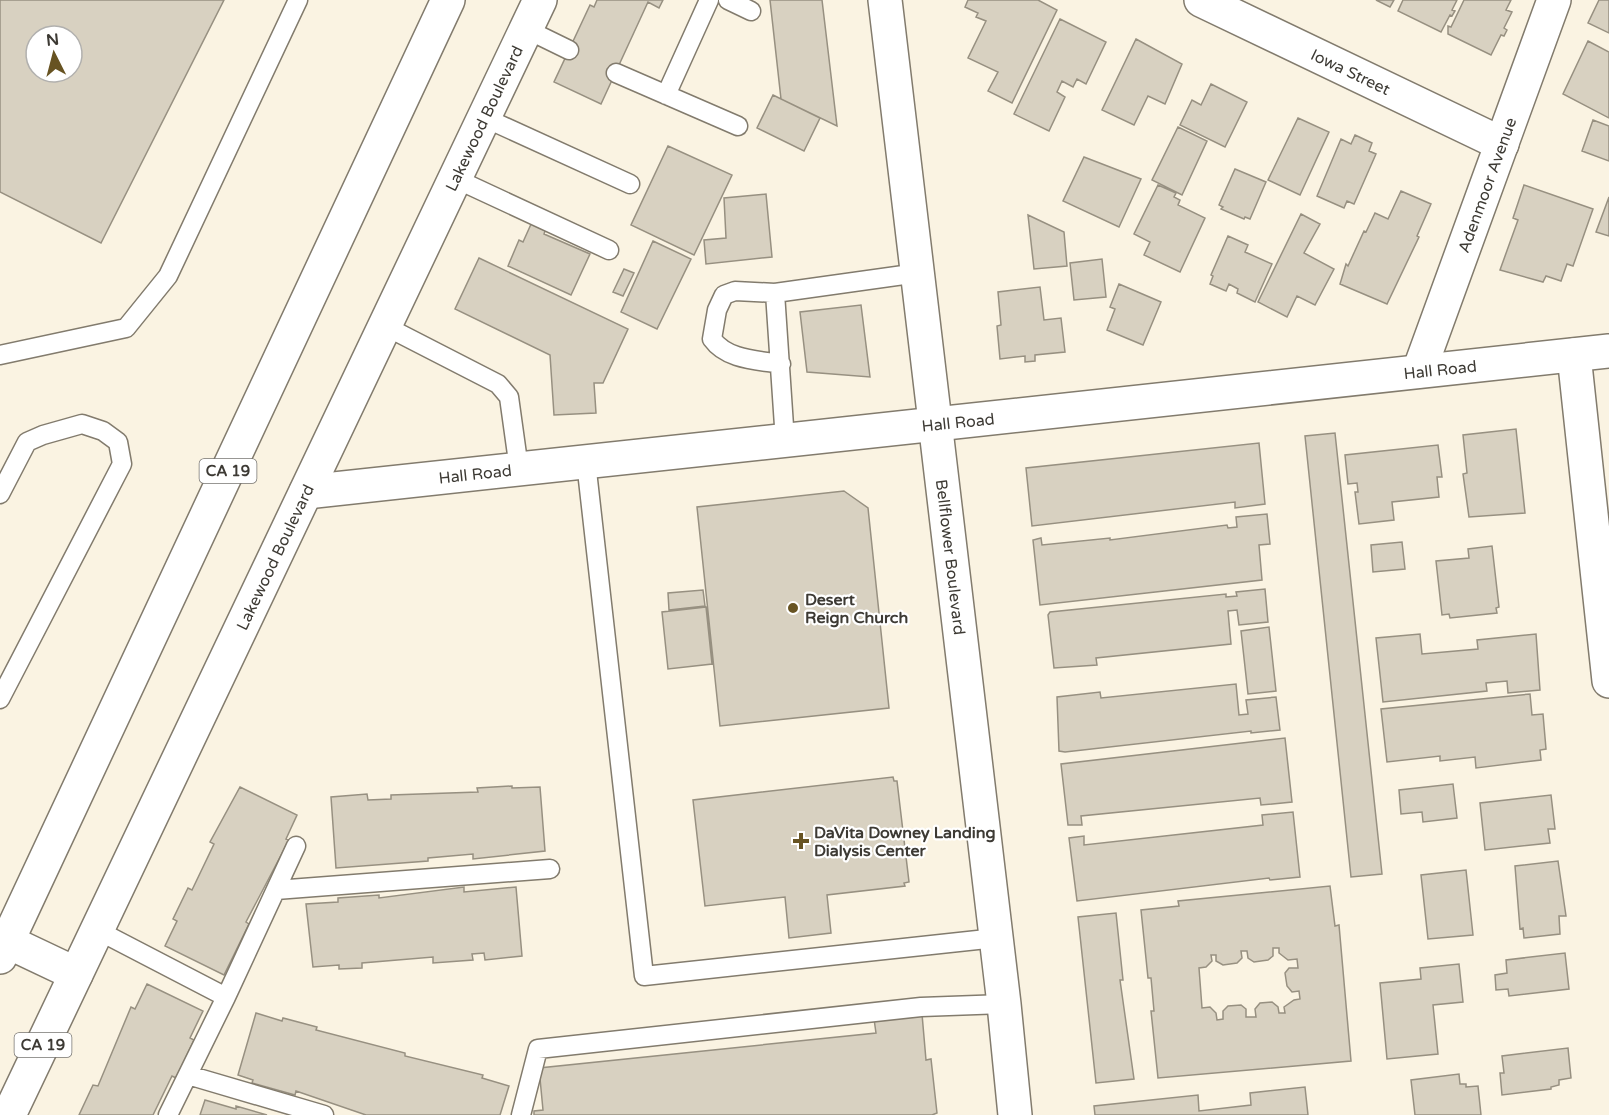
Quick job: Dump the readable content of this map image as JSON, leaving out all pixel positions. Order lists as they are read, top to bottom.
{
  "streets": {
    "main road": [
      "Iowa Street",
      "Lakewood Boulevard",
      "Adenmoor Avenue",
      "Hall Road",
      "CA 19",
      "Bellflower Boulevard"
    ]
  },
  "crossings": [
    ["Iowa Street", "Adenmoor Avenue"],
    ["Lakewood Boulevard", "Hall Road"],
    ["Adenmoor Avenue", "Hall Road"],
    ["Hall Road", "Bellflower Boulevard"]
  ],
  "places": {
    "other": ["Desert Reign Church"],
    "health": ["DaVita Downey Landing Dialysis Center"]
  },
  "north": "top"
}
